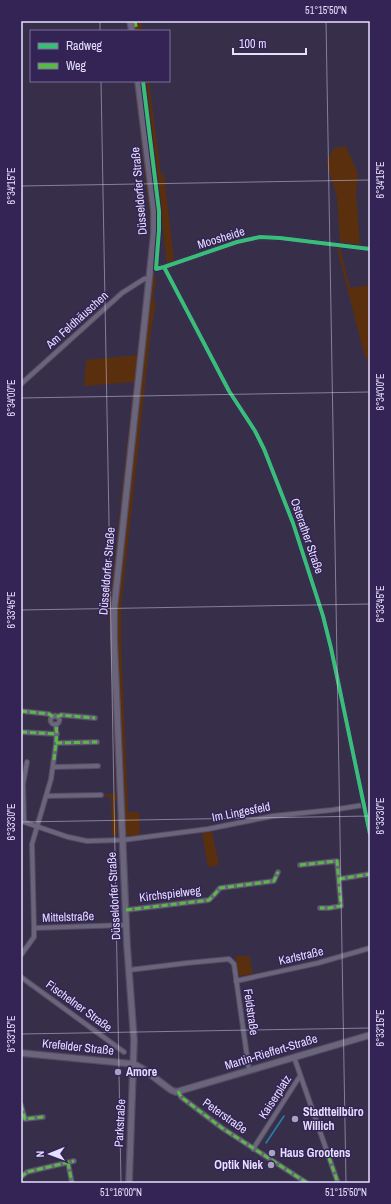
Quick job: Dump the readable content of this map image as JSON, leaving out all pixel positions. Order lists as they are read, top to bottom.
{
  "streets": {
    "main road": [
      "Düsseldorfer Straße",
      "Krefelder Straße",
      "Martin-Rieffert-Straße",
      "Peterstraße",
      "Parkstraße"
    ],
    "street": [
      "Moosheide",
      "Am Feldhäuschen",
      "Osterather Straße",
      "Im Lingesfeld",
      "Kirchspielweg",
      "Mittelstraße",
      "Karlstraße",
      "Fischelner Straße",
      "Feldstraße",
      "Kaiserplatz"
    ]
  },
  "crossings": [
    ["Düsseldorfer Straße", "Moosheide"],
    ["Düsseldorfer Straße", "Am Feldhäuschen"],
    ["Düsseldorfer Straße", "Im Lingesfeld"],
    ["Düsseldorfer Straße", "Kirchspielweg"],
    ["Düsseldorfer Straße", "Mittelstraße"],
    ["Düsseldorfer Straße", "Feldstraße"],
    ["Düsseldorfer Straße", "Krefelder Straße"],
    ["Düsseldorfer Straße", "Peterstraße"],
    ["Düsseldorfer Straße", "Parkstraße"],
    ["Moosheide", "Osterather Straße"],
    ["Osterather Straße", "Im Lingesfeld"],
    ["Im Lingesfeld", "Mittelstraße"],
    ["Karlstraße", "Feldstraße"],
    ["Feldstraße", "Martin-Rieffert-Straße"],
    ["Krefelder Straße", "Peterstraße"],
    ["Krefelder Straße", "Parkstraße"],
    ["Martin-Rieffert-Straße", "Peterstraße"],
    ["Kaiserplatz", "Peterstraße"],
    ["Peterstraße", "Parkstraße"]
  ],
  "places": [
    "Amore",
    "Stadtteilbüro Willich",
    "Haus Grootens",
    "Optik Niek"
  ],
  "legend": ["Radweg", "Weg"],
  "scale_bar": "100 m",
  "north": "left",
  "coordinates": [
    "51°15'50\"N",
    "6°34'15\"E",
    "6°34'00\"E",
    "6°33'45\"E",
    "6°33'30\"E",
    "6°33'15\"E",
    "51°16'00\"N"
  ]
}
